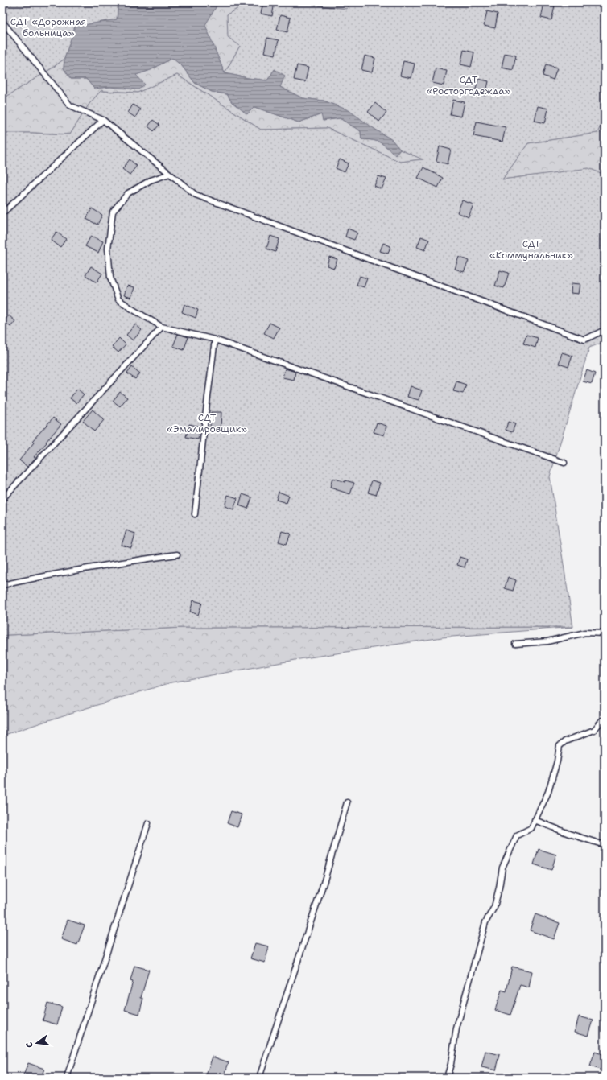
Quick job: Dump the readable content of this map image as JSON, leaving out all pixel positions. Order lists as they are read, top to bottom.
{
  "parks": [
    "СДТ «Дорожная больница»",
    "СДТ «Росторгодежда»",
    "СДТ «Коммунальник»",
    "СДТ «Эмалировщик»"
  ],
  "north": "left"
}
